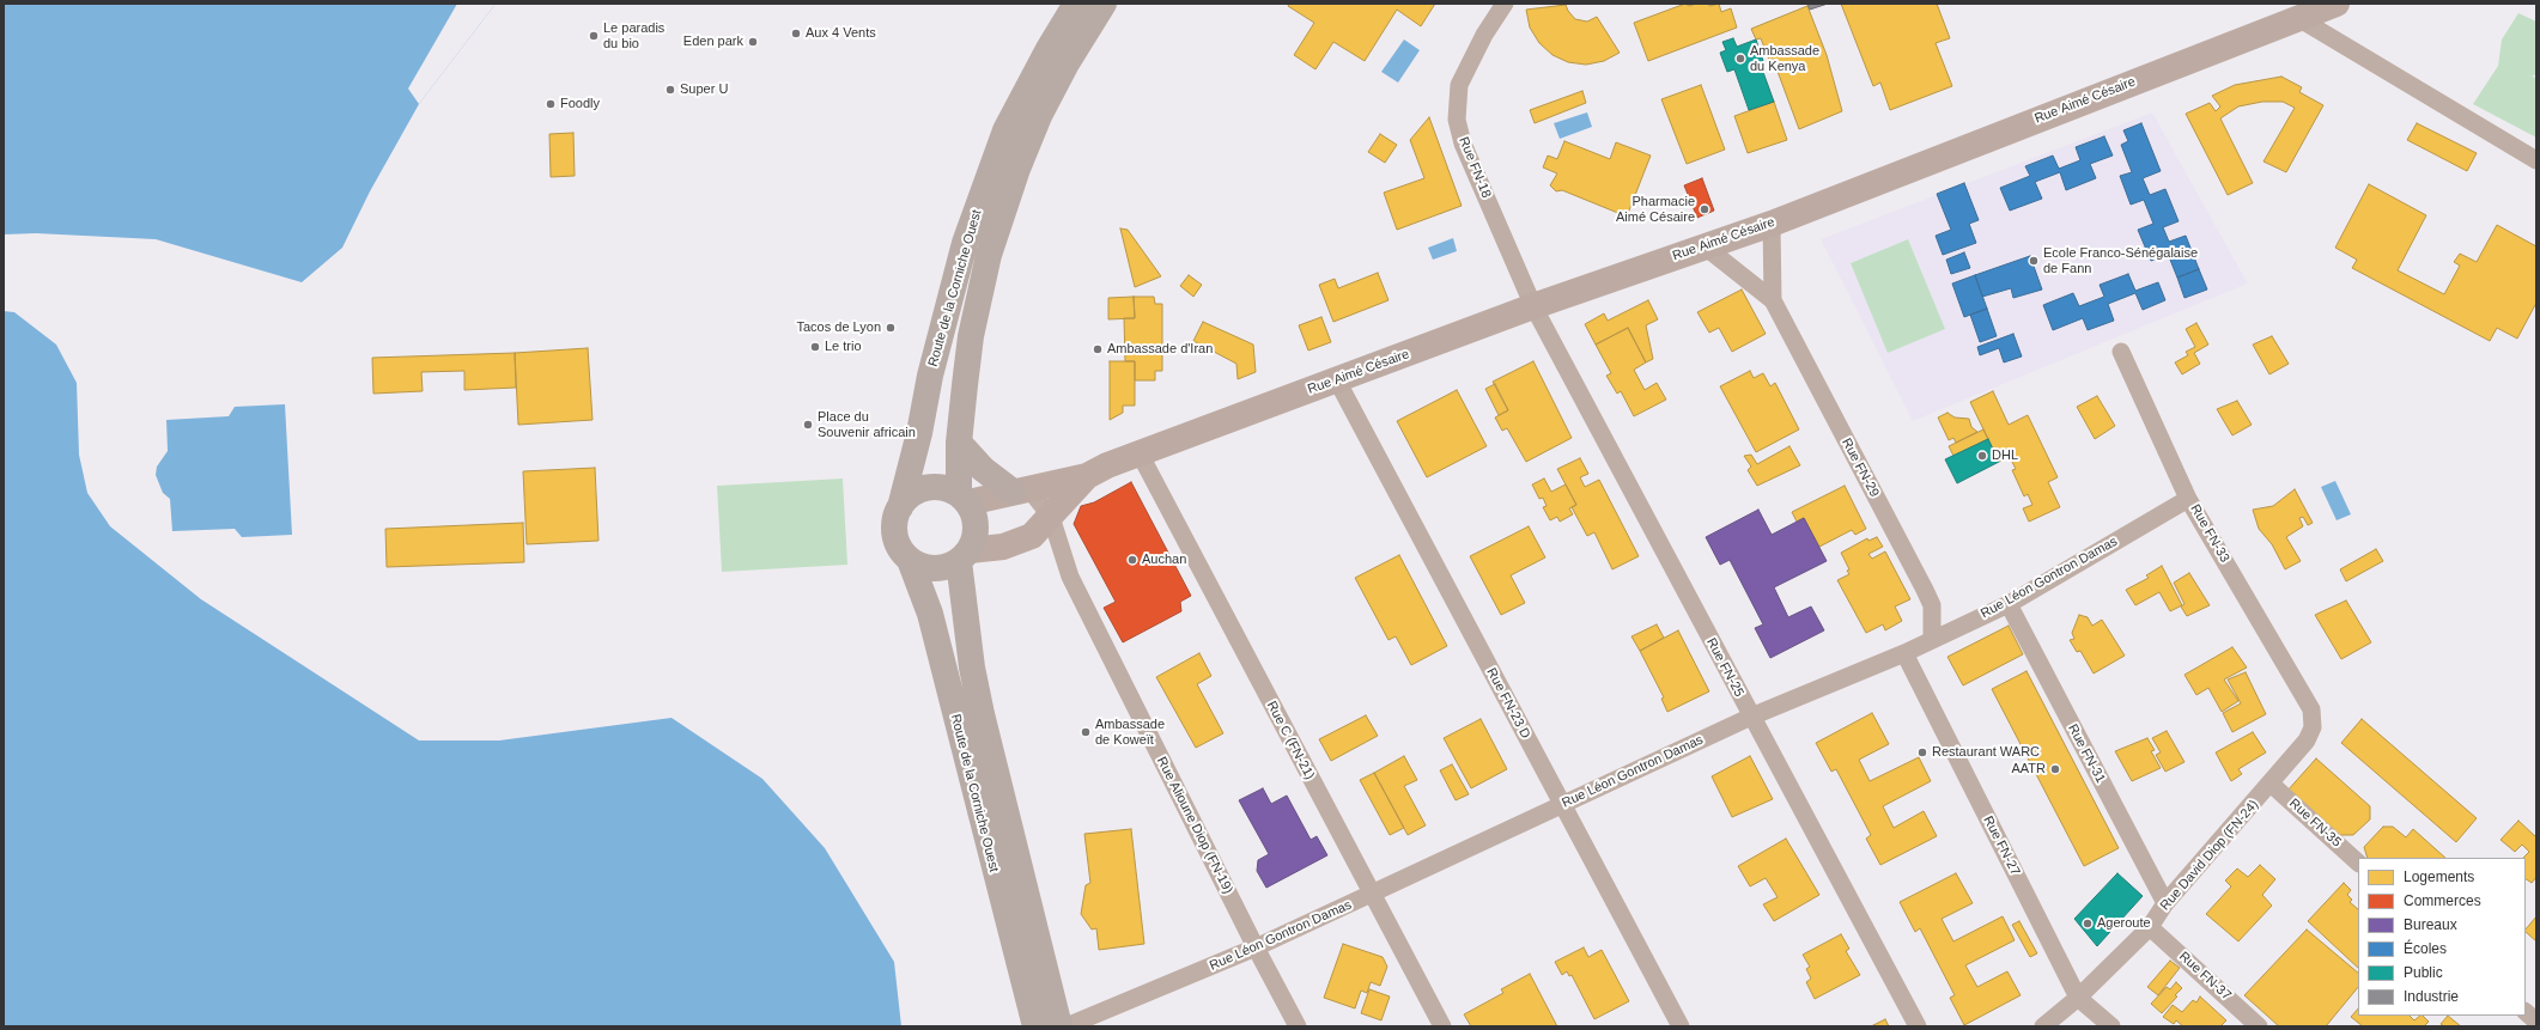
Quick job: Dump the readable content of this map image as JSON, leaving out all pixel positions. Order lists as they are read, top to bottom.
{
  "streets": {
    "highway": ["Route de la Corniche Ouest"],
    "street": [
      "Rue Aimé Césaire",
      "Rue FN-18",
      "Rue FN-29",
      "Rue FN-33",
      "Rue Léon Gontron Damas",
      "Rue FN-25",
      "Rue FN-23 D",
      "Rue C (FN-21)",
      "Rue FN-31",
      "Rue FN-35",
      "Rue Alioune Diop (FN-19)",
      "Rue FN-27",
      "Rue David Diop (FN-24)",
      "Rue FN-37"
    ]
  },
  "crossings": [
    ["Rue Aimé Césaire", "Rue FN-18"],
    ["Rue Aimé Césaire", "Route de la Corniche Ouest"],
    ["Rue Aimé Césaire", "Rue FN-25"],
    ["Rue Aimé Césaire", "Rue FN-23 D"],
    ["Rue Aimé Césaire", "Rue C (FN-21)"],
    ["Rue FN-18", "Rue FN-25"],
    ["Rue FN-29", "Rue Léon Gontron Damas"],
    ["Rue FN-33", "Rue Léon Gontron Damas"],
    ["Rue FN-33", "Rue David Diop (FN-24)"],
    ["Rue Léon Gontron Damas", "Rue FN-25"],
    ["Rue Léon Gontron Damas", "Rue FN-23 D"],
    ["Rue Léon Gontron Damas", "Rue C (FN-21)"],
    ["Rue Léon Gontron Damas", "Rue FN-31"],
    ["Rue Léon Gontron Damas", "Rue Alioune Diop (FN-19)"],
    ["Rue Léon Gontron Damas", "Rue FN-27"],
    ["Rue FN-31", "Rue David Diop (FN-24)"],
    ["Rue FN-35", "Rue David Diop (FN-24)"],
    ["Rue FN-27", "Rue David Diop (FN-24)"],
    ["Rue David Diop (FN-24)", "Rue FN-37"]
  ],
  "places": [
    "Aux 4 Vents",
    "Le paradis du bio",
    "Eden park",
    "Ambassade du Kenya",
    "Super U",
    "Foodly",
    "Pharmacie Aimé Césaire",
    "Ecole Franco-Sénégalaise de Fann",
    "Tacos de Lyon",
    "Le trio",
    "Ambassade d'Iran",
    "Place du Souvenir africain",
    "DHL",
    "Auchan",
    "Ambassade de Koweït",
    "Restaurant WARC",
    "AATR",
    "Ageroute"
  ],
  "legend": [
    "Logements",
    "Commerces",
    "Bureaux",
    "Écoles",
    "Public",
    "Industrie"
  ]
}
